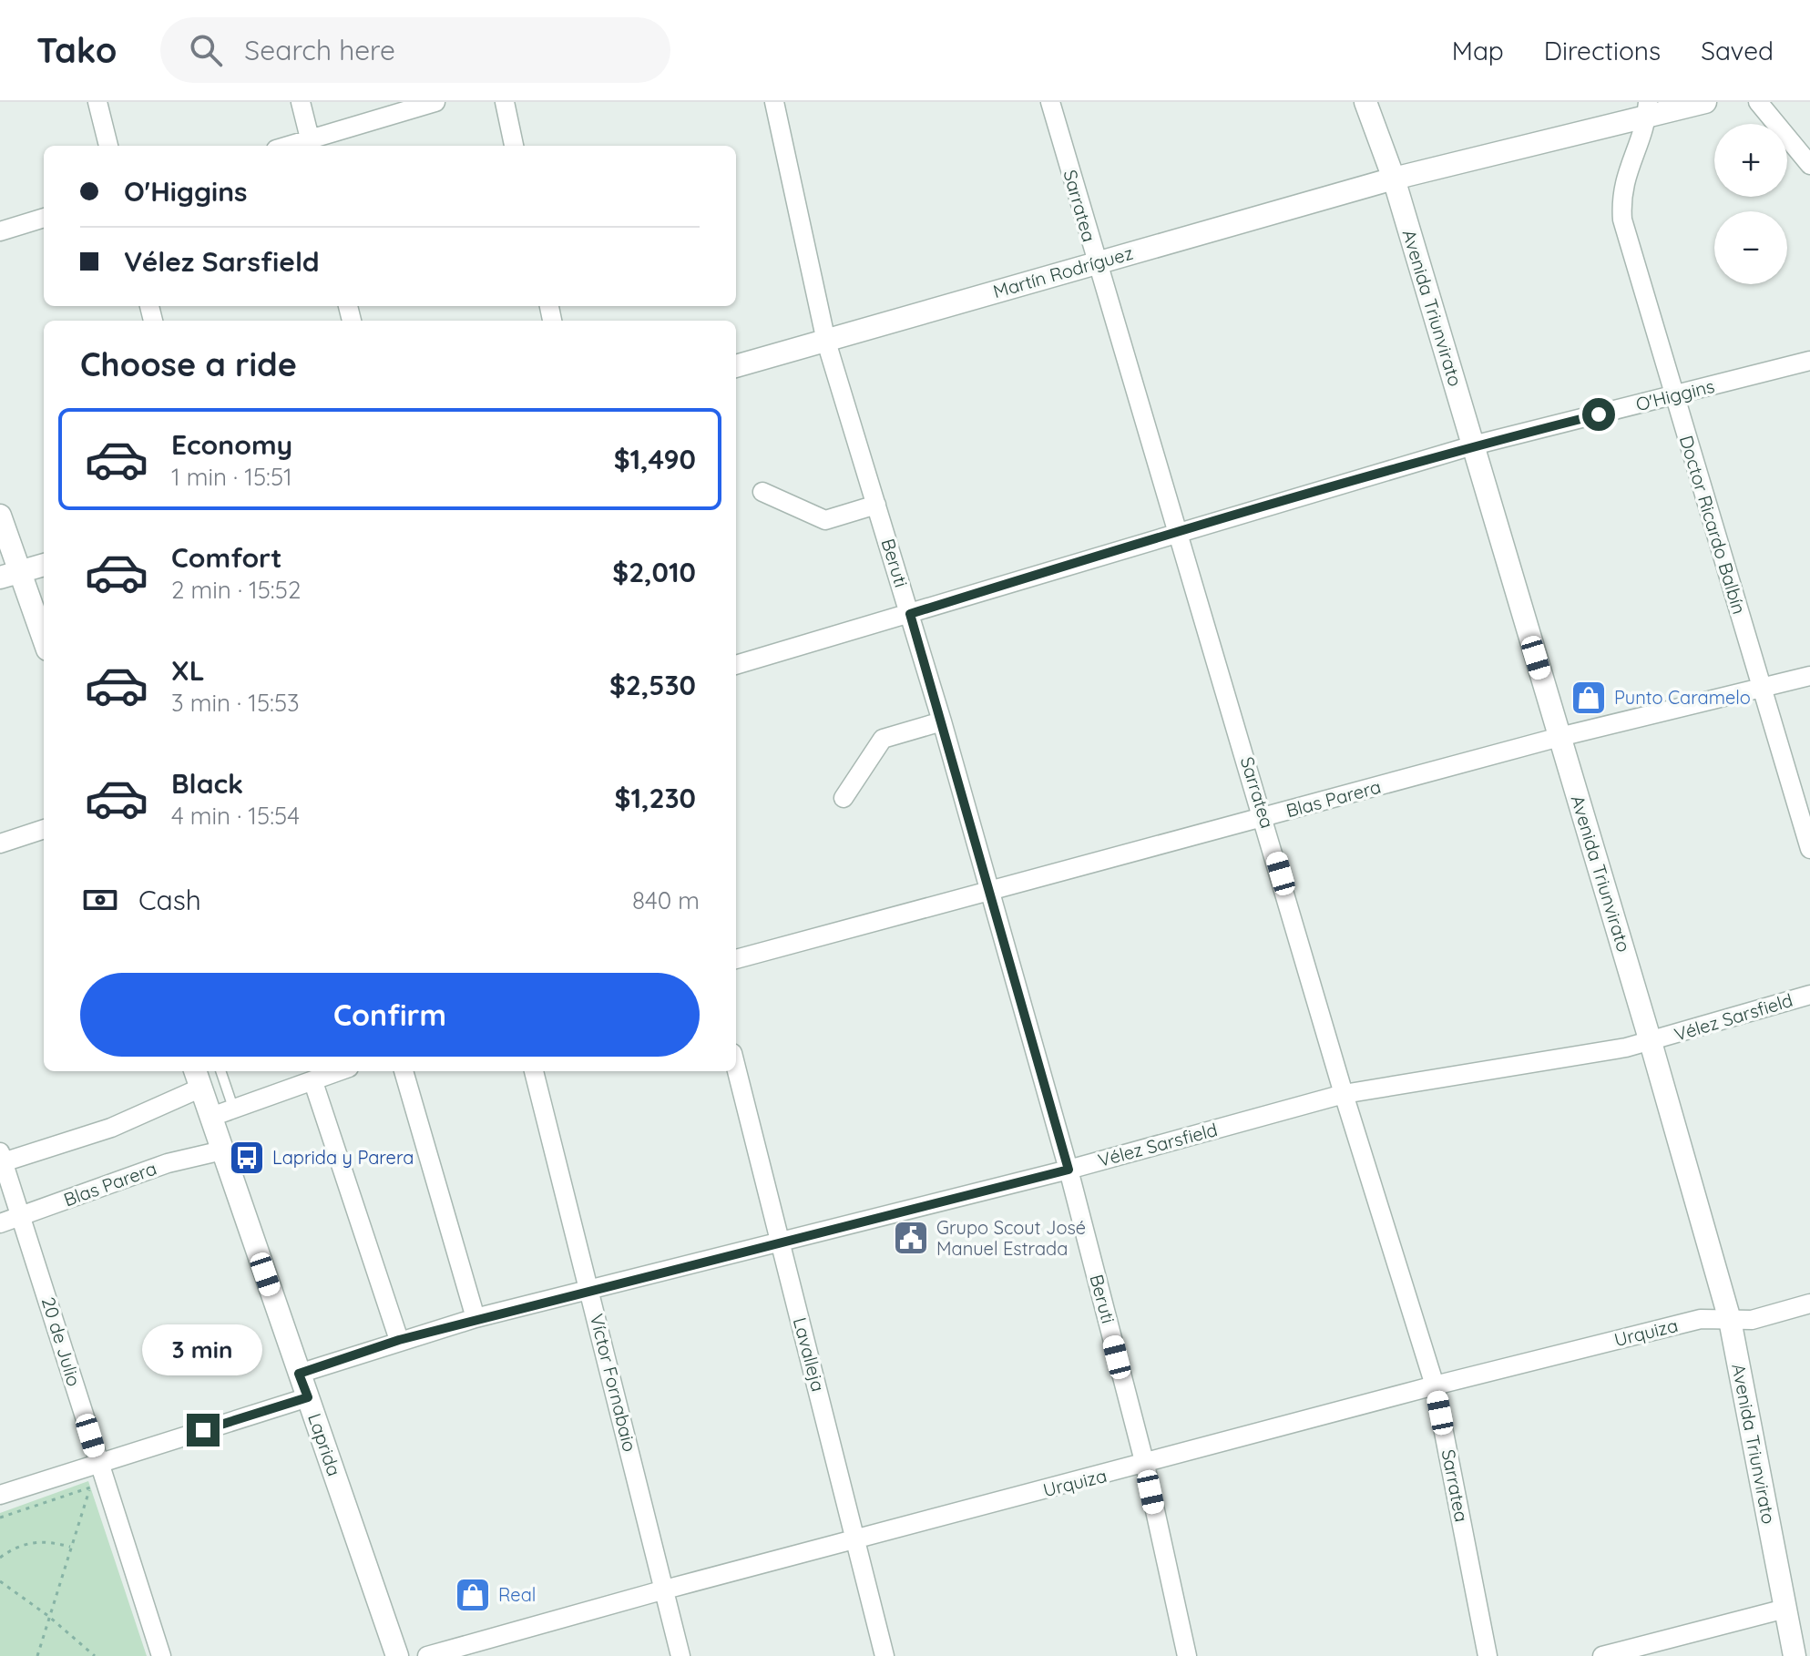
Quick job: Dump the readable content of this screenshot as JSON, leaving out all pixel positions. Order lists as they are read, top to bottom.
{
  "streets": {
    "street": [
      "Sarratea",
      "Martín Rodríguez",
      "Avenida Triunvirato",
      "O'Higgins",
      "Doctor Ricardo Balbín",
      "Beruti",
      "Blas Parera",
      "Vélez Sarsfield",
      "Urquiza",
      "20 de Julio",
      "Lavalleja",
      "Víctor Fornabaio",
      "Laprida"
    ]
  },
  "crossings": [
    ["Sarratea", "Martín Rodríguez"],
    ["Sarratea", "O'Higgins"],
    ["Sarratea", "Blas Parera"],
    ["Sarratea", "Vélez Sarsfield"],
    ["Sarratea", "Urquiza"],
    ["Martín Rodríguez", "Avenida Triunvirato"],
    ["Martín Rodríguez", "Doctor Ricardo Balbín"],
    ["Martín Rodríguez", "Beruti"],
    ["Avenida Triunvirato", "O'Higgins"],
    ["Avenida Triunvirato", "Blas Parera"],
    ["Avenida Triunvirato", "Vélez Sarsfield"],
    ["Avenida Triunvirato", "Urquiza"],
    ["O'Higgins", "Doctor Ricardo Balbín"],
    ["O'Higgins", "Beruti"],
    ["Doctor Ricardo Balbín", "Blas Parera"],
    ["Beruti", "Blas Parera"],
    ["Beruti", "Vélez Sarsfield"],
    ["Beruti", "Urquiza"],
    ["Blas Parera", "20 de Julio"],
    ["Blas Parera", "Laprida"],
    ["Vélez Sarsfield", "Lavalleja"],
    ["Vélez Sarsfield", "Víctor Fornabaio"],
    ["Vélez Sarsfield", "Laprida"],
    ["Urquiza", "Lavalleja"],
    ["Urquiza", "Víctor Fornabaio"]
  ],
  "places": {
    "shop": ["Punto Caramelo", "Real"],
    "bus stop": ["Laprida y Parera"],
    "public building": ["Grupo Scout José Manuel Estrada"]
  },
  "page": {
    "header": "Tako",
    "search": "Search here",
    "nav": ["Map", "Directions", "Saved"],
    "map_buttons": ["+", "−"],
    "banner": ["O'Higgins", "Vélez Sarsfield"],
    "heading": "Choose a ride",
    "list": [
      {
        "name": "Economy",
        "note": "1 min · 15:51",
        "value": "$1,490"
      },
      {
        "name": "Comfort",
        "note": "2 min · 15:52",
        "value": "$2,010"
      },
      {
        "name": "XL",
        "note": "3 min · 15:53",
        "value": "$2,530"
      },
      {
        "name": "Black",
        "note": "4 min · 15:54",
        "value": "$1,230"
      }
    ],
    "pay": ["Cash", "840 m"],
    "buttons": "Confirm",
    "bubble": "3 min"
  }
}
